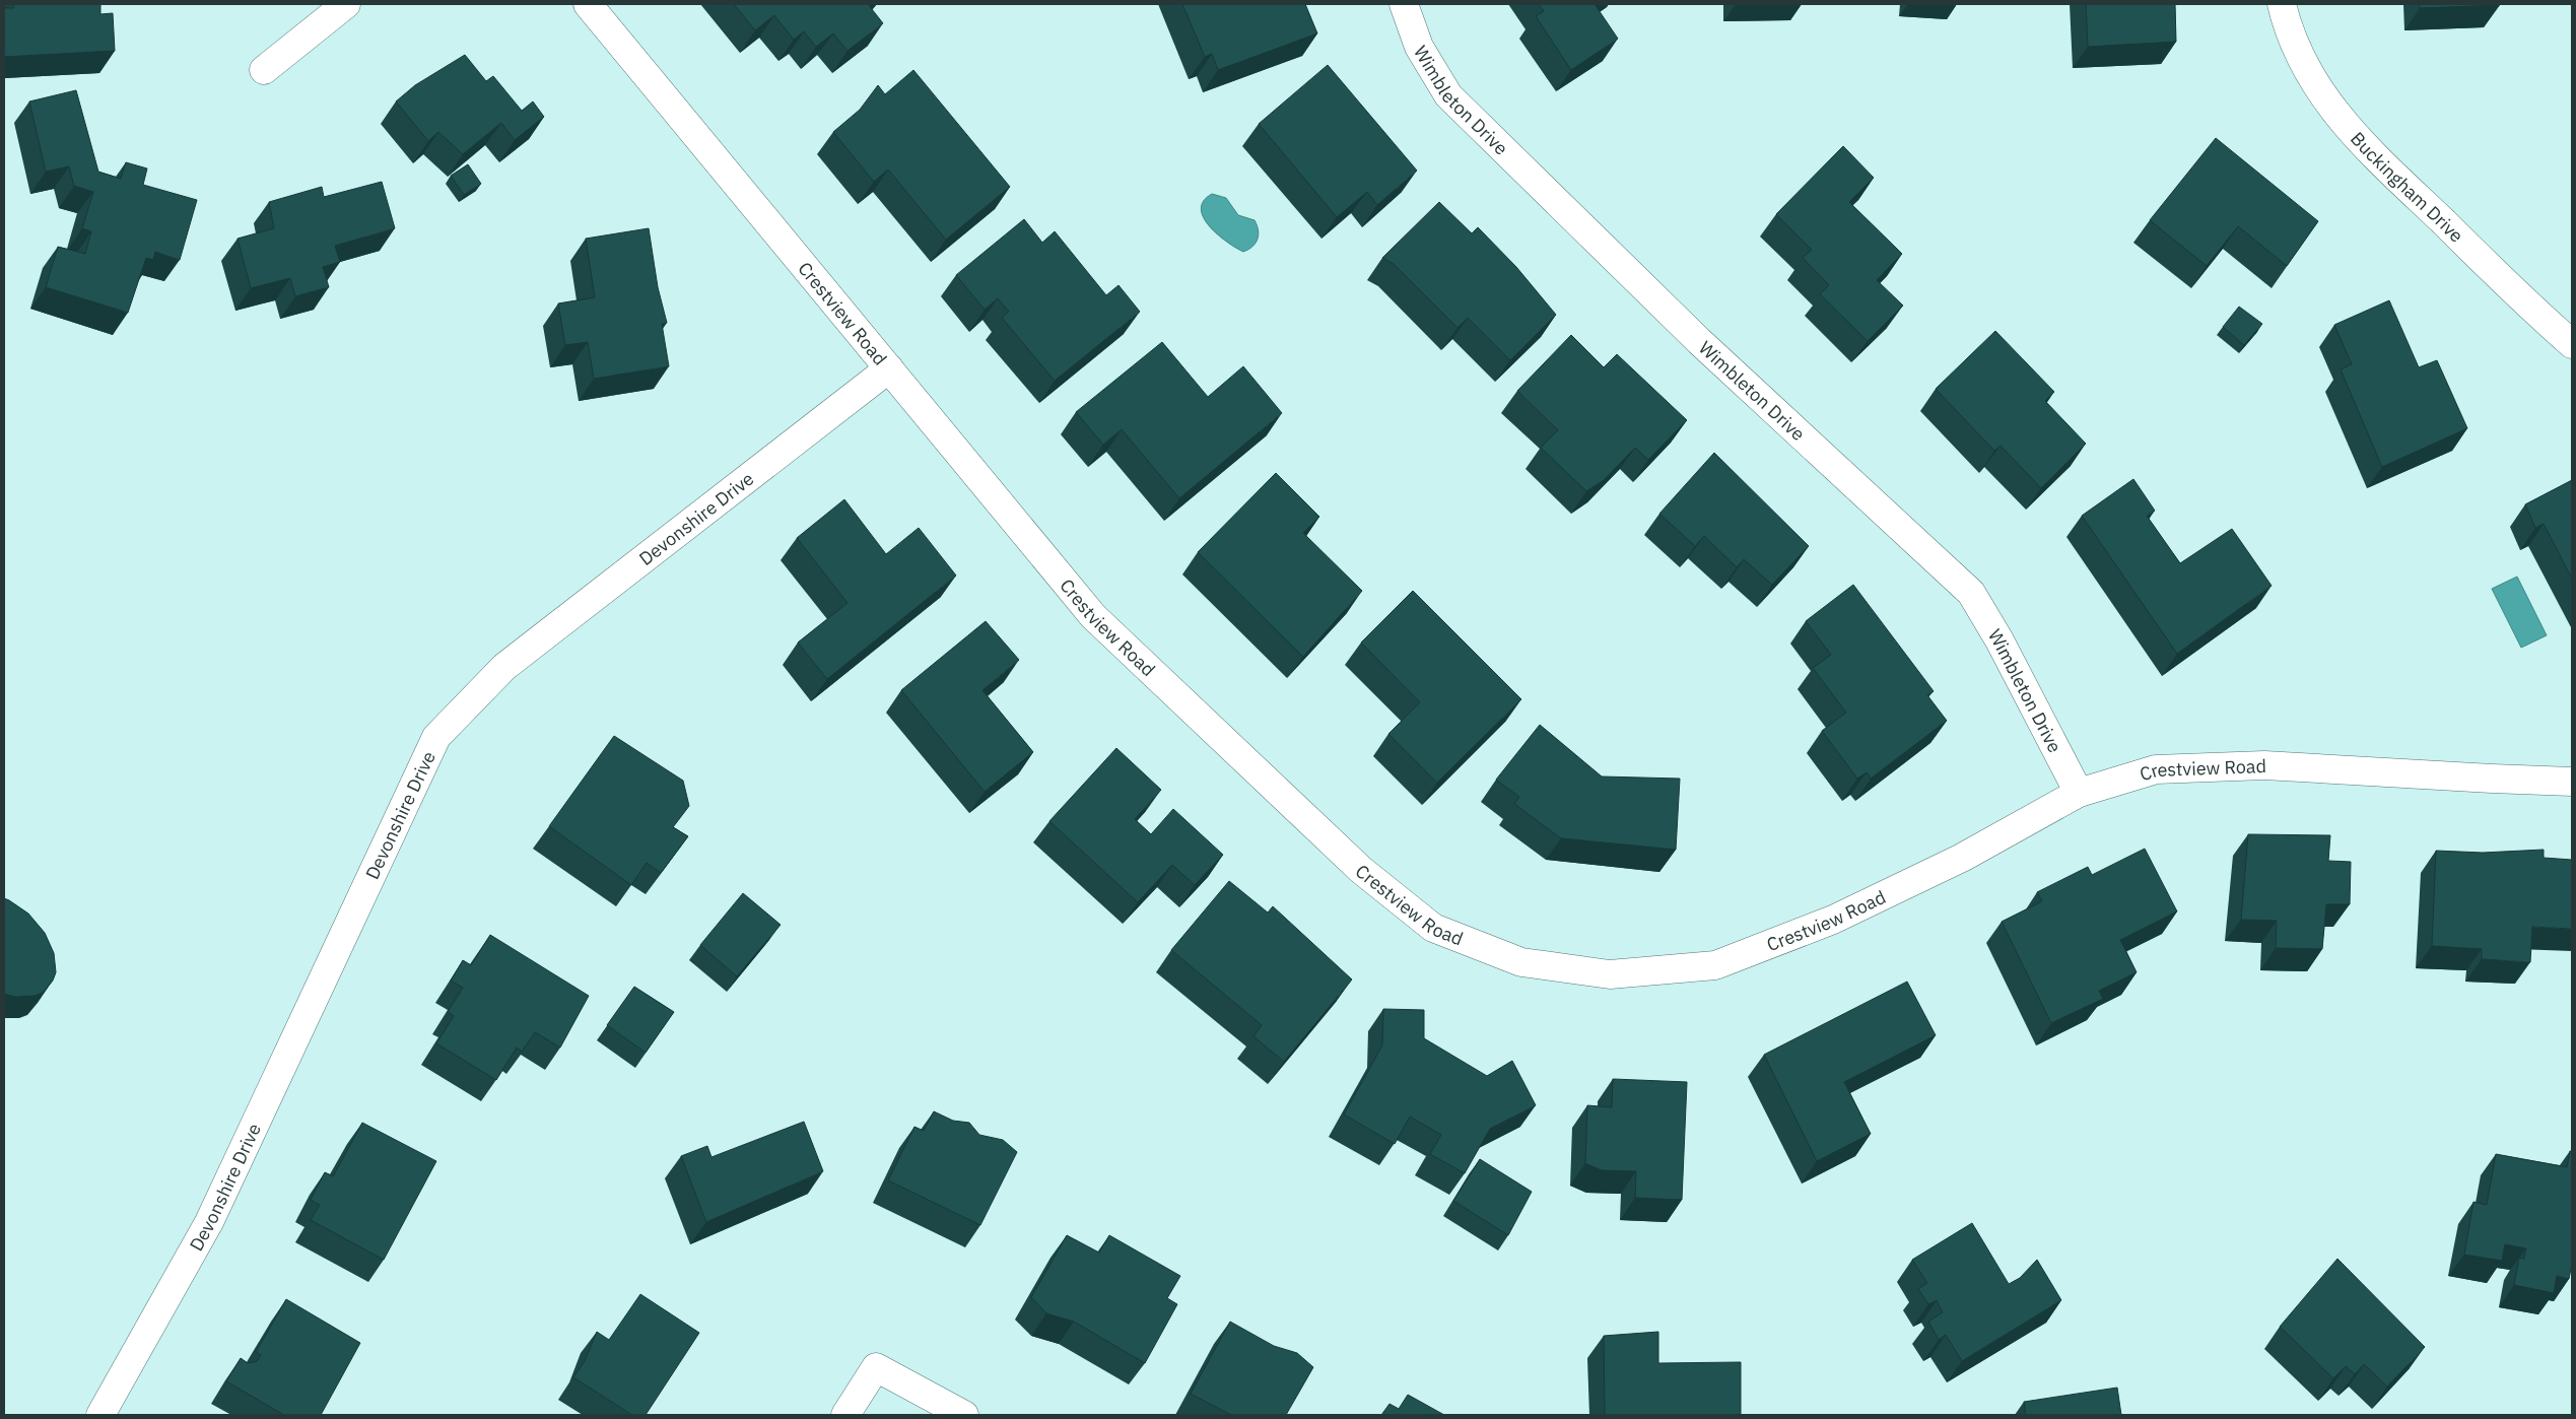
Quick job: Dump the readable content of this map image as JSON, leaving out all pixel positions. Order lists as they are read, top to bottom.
{
  "streets": {
    "street": [
      "Wimbleton Drive",
      "Buckingham Drive",
      "Crestview Road",
      "Devonshire Drive"
    ]
  },
  "crossings": [
    ["Wimbleton Drive", "Crestview Road"],
    ["Crestview Road", "Devonshire Drive"]
  ]
}
